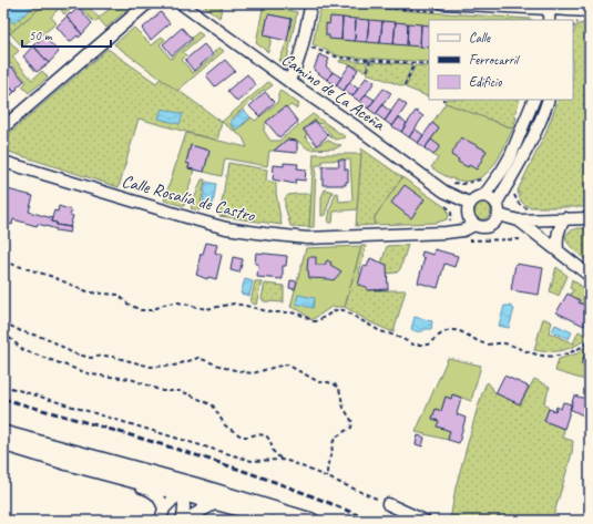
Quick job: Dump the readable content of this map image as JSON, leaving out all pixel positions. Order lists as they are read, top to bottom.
{
  "streets": {
    "street": ["Camino de La Aceña", "Calle Rosalía de Castro"]
  },
  "crossings": [
    ["Camino de La Aceña", "Calle Rosalía de Castro"]
  ],
  "legend": ["Calle", "Ferrocarril", "Edificio"],
  "scale_bar": "50 m"
}
